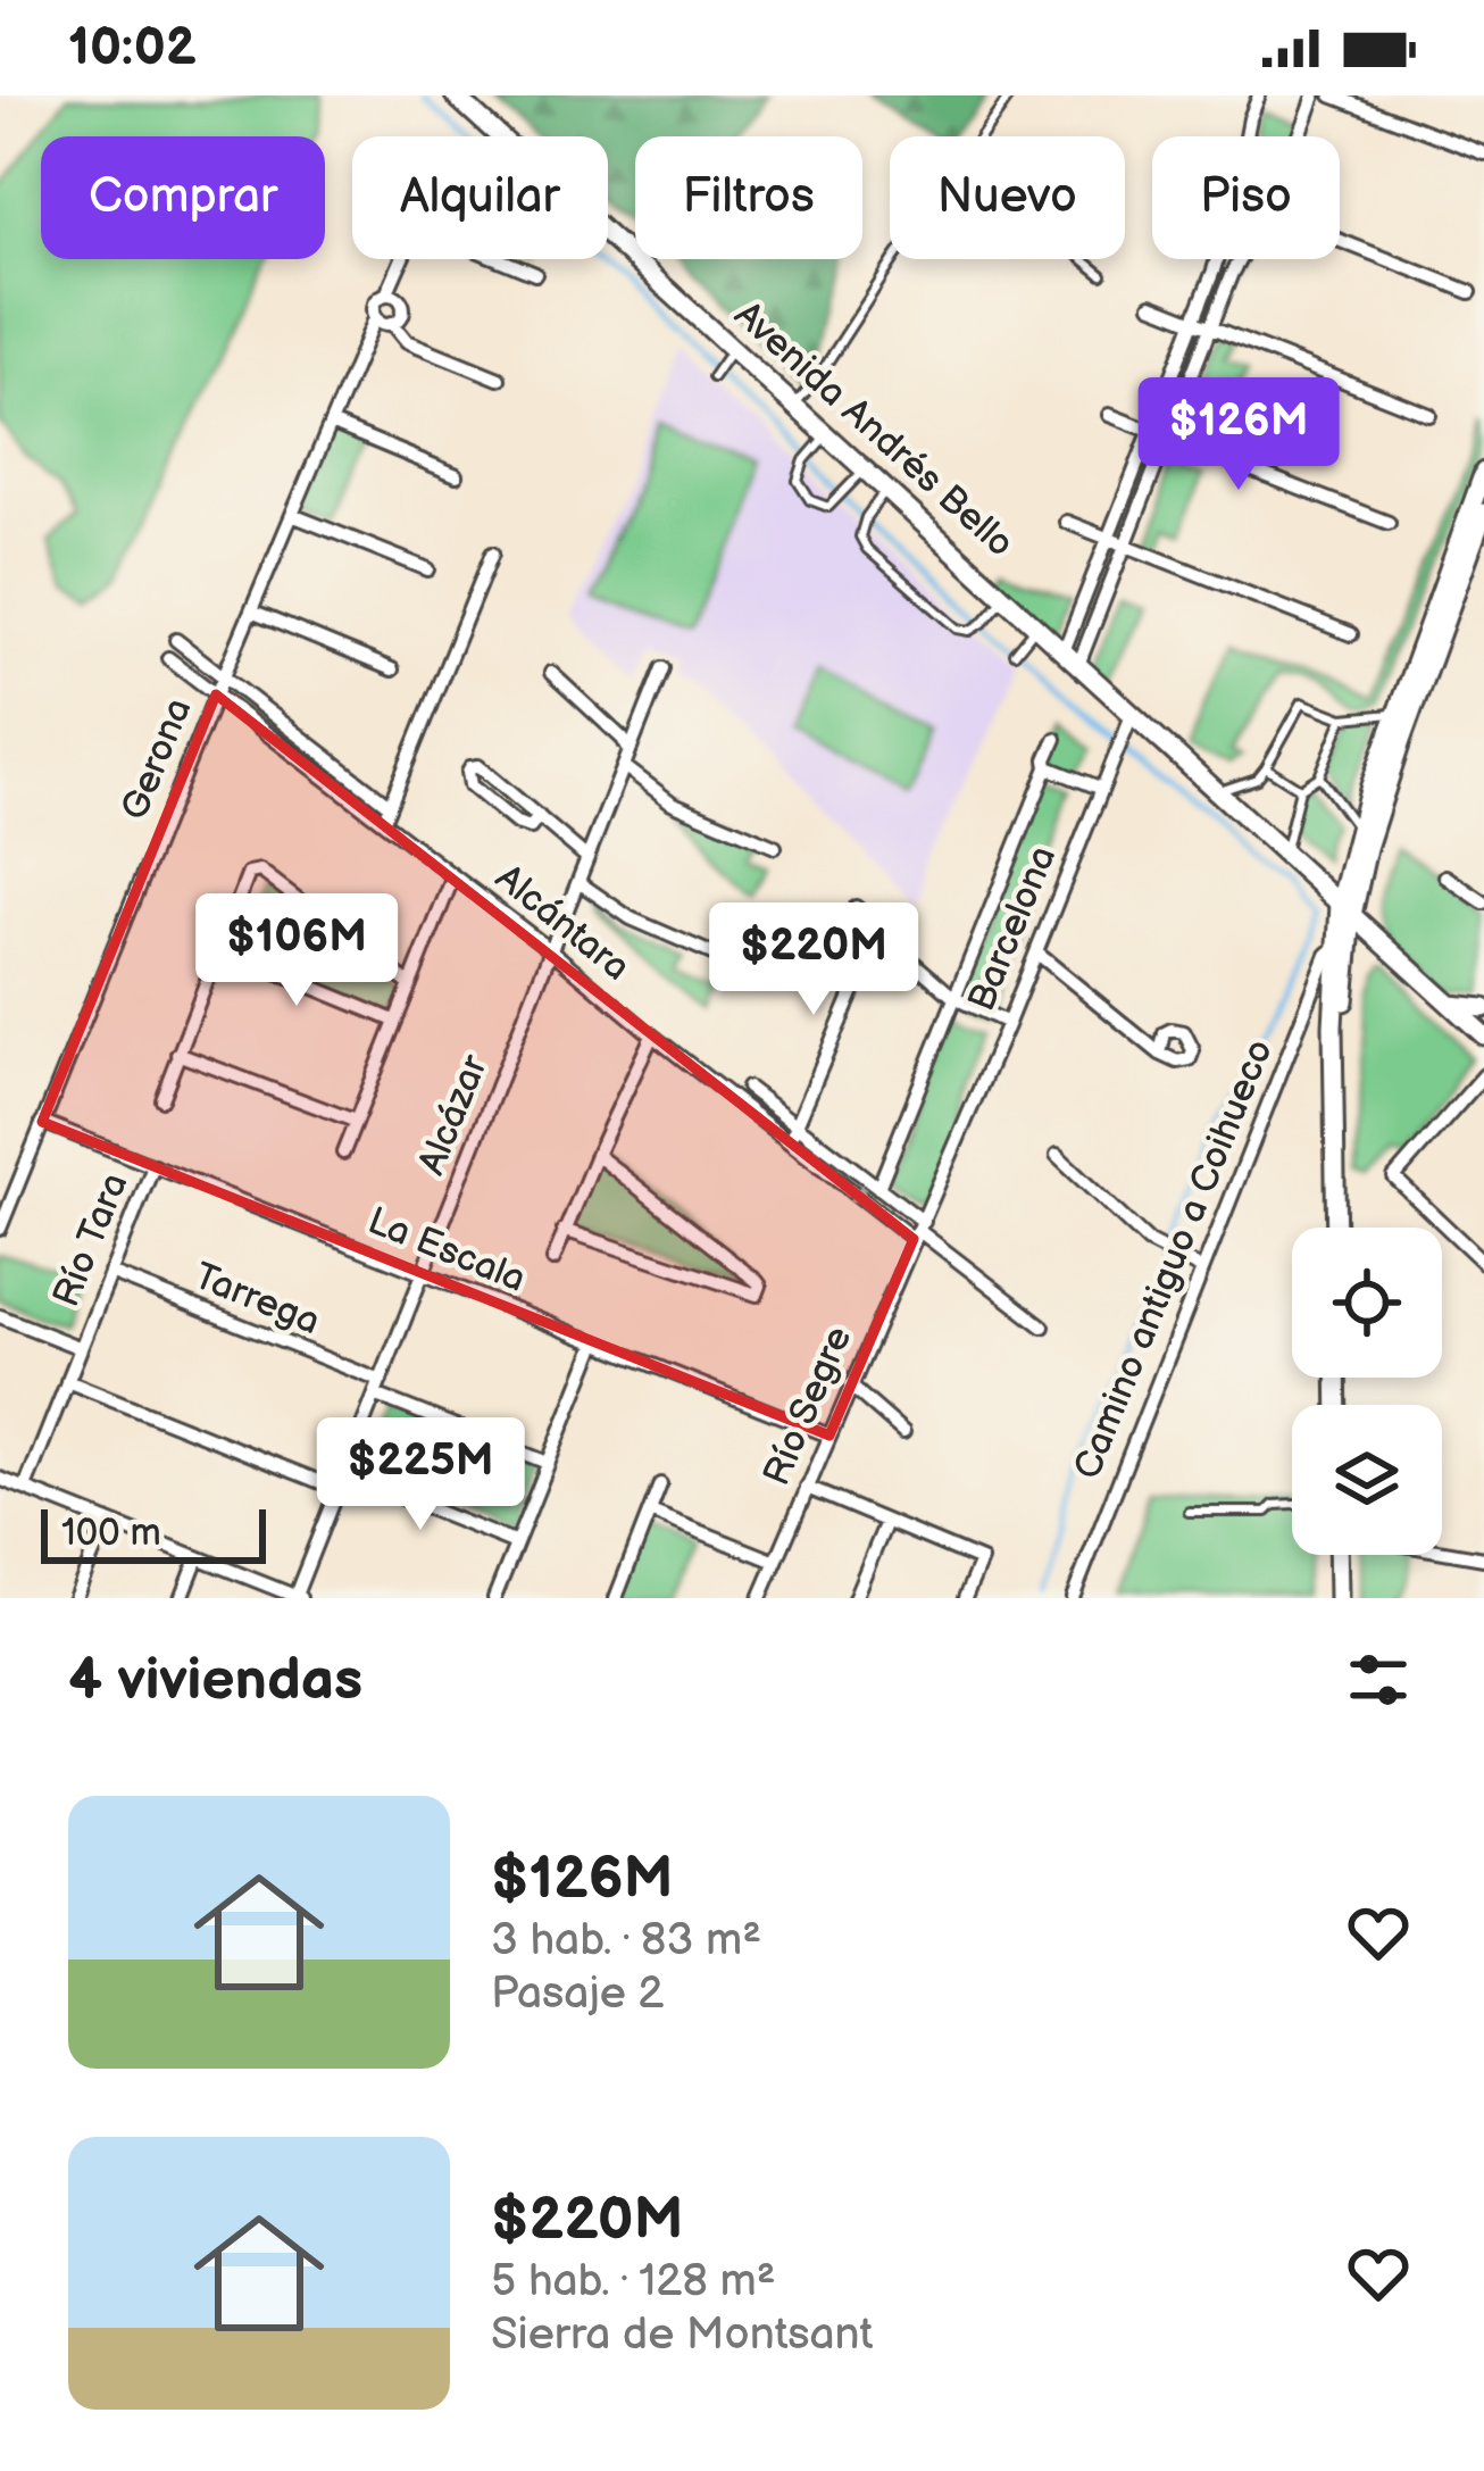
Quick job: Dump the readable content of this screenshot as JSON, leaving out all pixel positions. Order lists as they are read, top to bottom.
{
  "streets": {
    "main road": ["Avenida Andrés Bello"],
    "street": [
      "Gerona",
      "Alcántara",
      "Barcelona",
      "Alcázar",
      "Río Tara",
      "La Escala",
      "Camino antiguo a Coihueco",
      "Tarrega",
      "Río Segre"
    ]
  },
  "crossings": [
    ["Avenida Andrés Bello", "Barcelona"],
    ["Gerona", "Alcántara"],
    ["Gerona", "La Escala"],
    ["Alcántara", "Barcelona"],
    ["Alcántara", "Alcázar"],
    ["Alcántara", "Río Segre"],
    ["Barcelona", "Río Segre"],
    ["Alcázar", "La Escala"],
    ["Alcázar", "Tarrega"],
    ["Río Tara", "La Escala"],
    ["Río Tara", "Tarrega"],
    ["La Escala", "Río Segre"]
  ],
  "scale_bar": "100 m",
  "page": {
    "status": "10:02",
    "chip": [
      "Comprar",
      "Alquilar",
      "Filtros",
      "Nuevo",
      "Piso"
    ],
    "price": [
      "$126M",
      "$106M",
      "$220M",
      "$225M"
    ],
    "scale": "100 m",
    "heading": "4 viviendas",
    "list": [
      {
        "name": "$126M",
        "note": "3 hab. · 83 m² · Pasaje 2"
      },
      {
        "name": "$220M",
        "note": "5 hab. · 128 m² · Sierra de Montsant"
      }
    ]
  }
}
